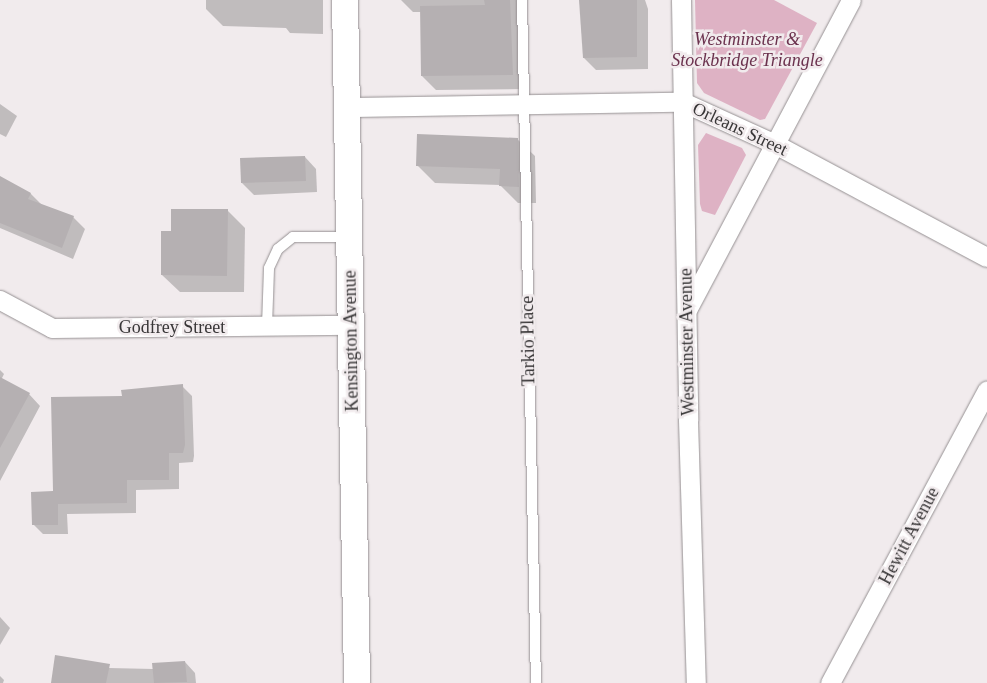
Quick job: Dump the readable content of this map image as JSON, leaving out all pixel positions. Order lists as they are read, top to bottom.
{
  "streets": {
    "street": [
      "Orleans Street",
      "Godfrey Street",
      "Kensington Avenue",
      "Westminster Avenue",
      "Hewitt Avenue"
    ],
    "lane": ["Tarkio Place"]
  },
  "crossings": [
    ["Orleans Street", "Kensington Avenue"],
    ["Orleans Street", "Tarkio Place"],
    ["Orleans Street", "Westminster Avenue"],
    ["Godfrey Street", "Kensington Avenue"]
  ],
  "parks": ["Westminster & Stockbridge Triangle"]
}
